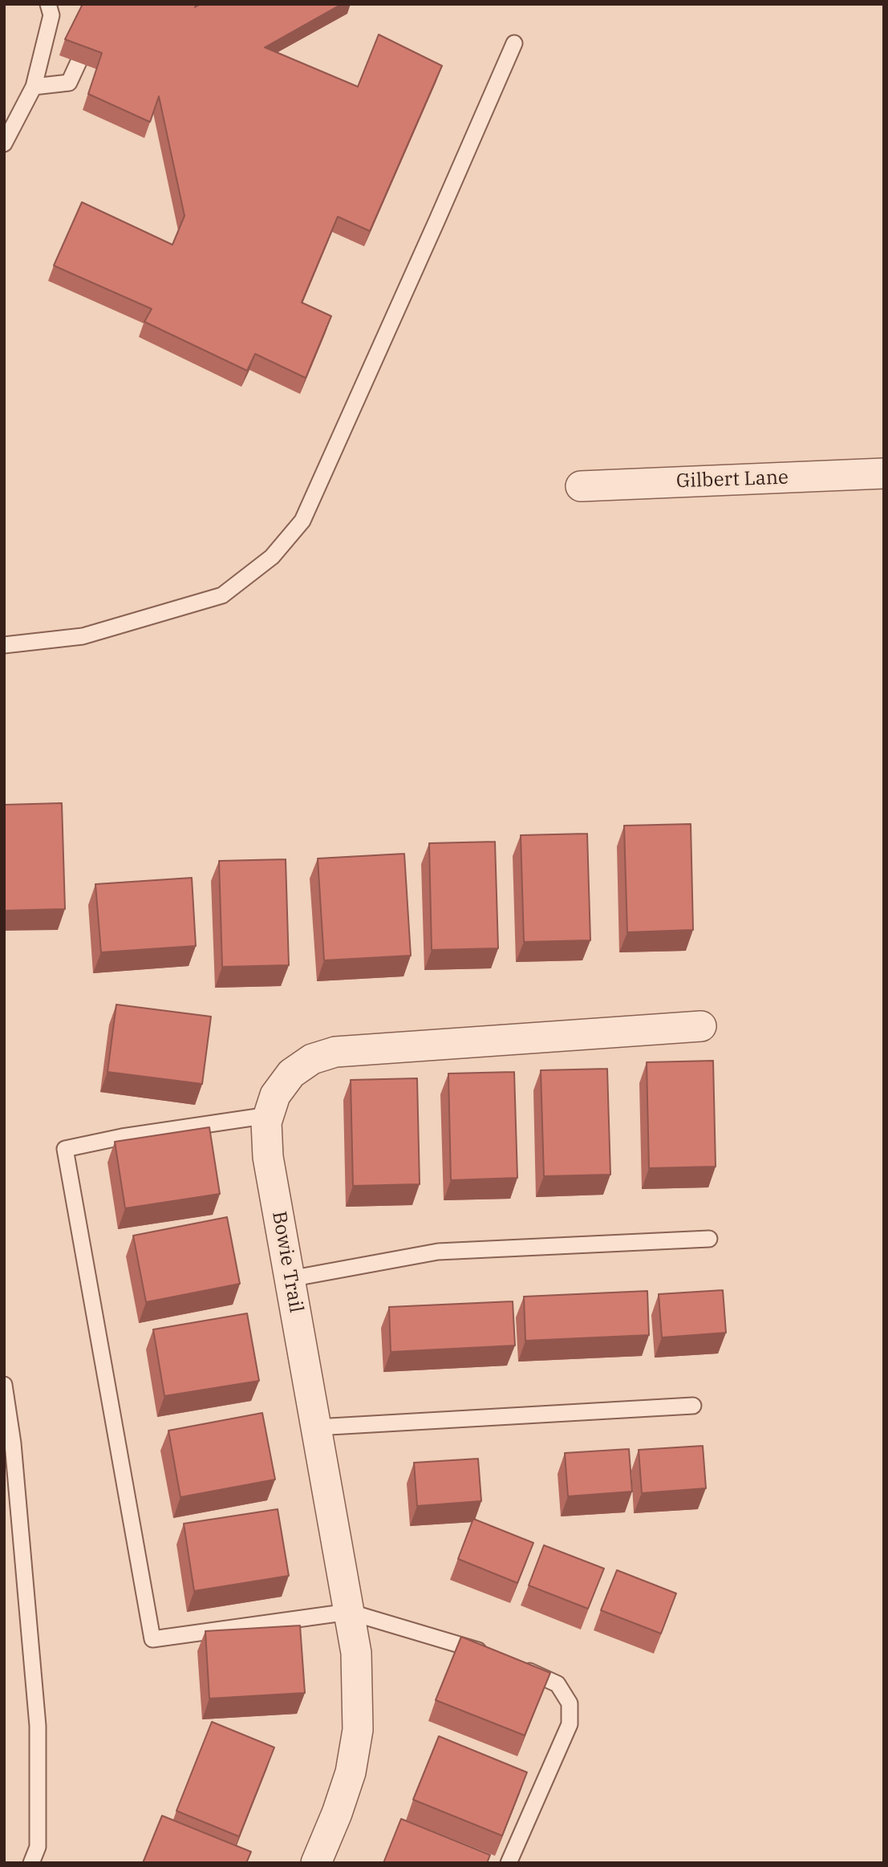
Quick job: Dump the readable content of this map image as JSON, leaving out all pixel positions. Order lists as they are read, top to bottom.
{
  "streets": {
    "street": ["Gilbert Lane", "Bowie Trail"]
  }
}
